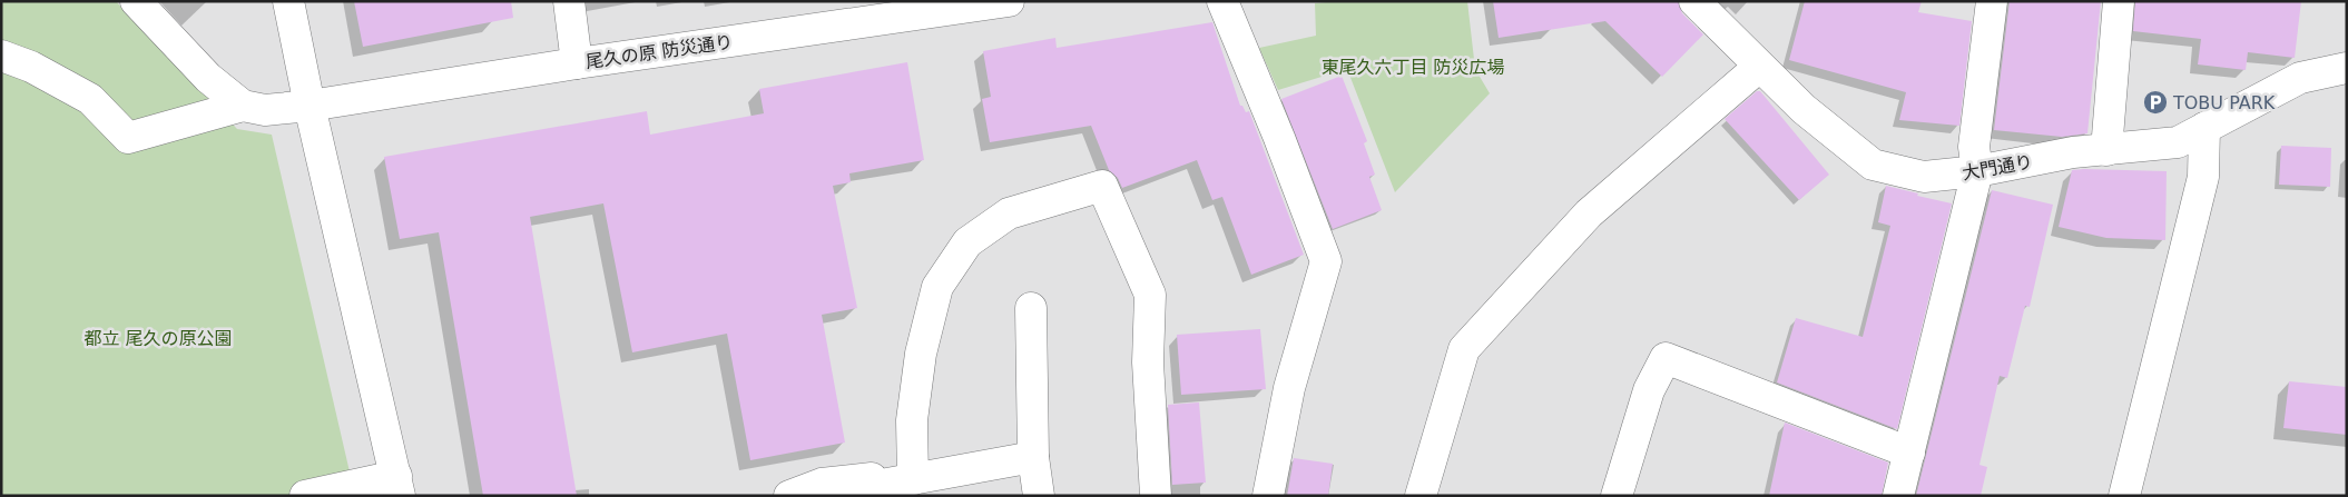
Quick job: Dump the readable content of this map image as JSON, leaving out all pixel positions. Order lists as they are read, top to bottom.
{
  "streets": {
    "street": ["尾久の原 防災通り", "大門通り"]
  },
  "parks": ["東尾久六丁目 防災広場", "都立 尾久の原公園"],
  "places": {
    "parking": ["TOBU PARK"]
  }
}
